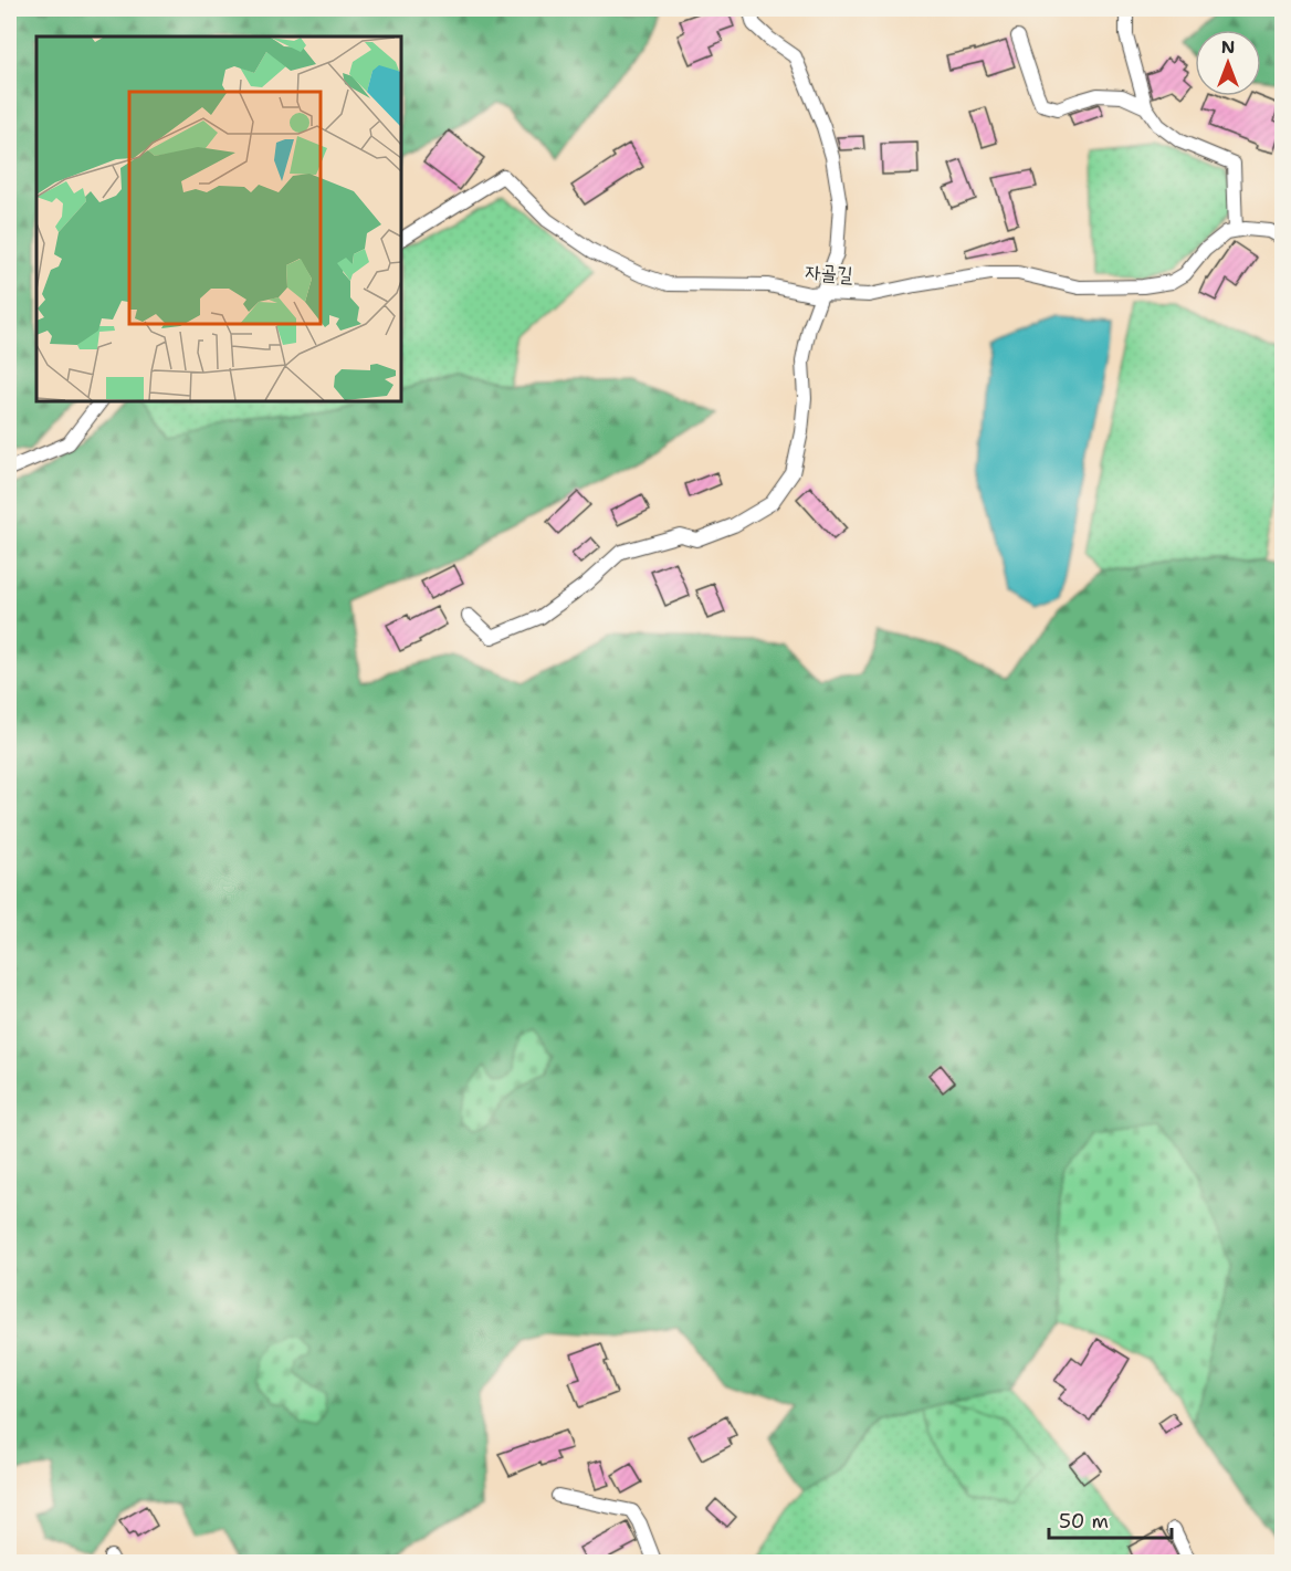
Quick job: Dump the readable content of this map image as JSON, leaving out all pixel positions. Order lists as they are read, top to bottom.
{
  "streets": {
    "street": ["자골길"]
  },
  "scale_bar": "50 m",
  "north": "top"
}
